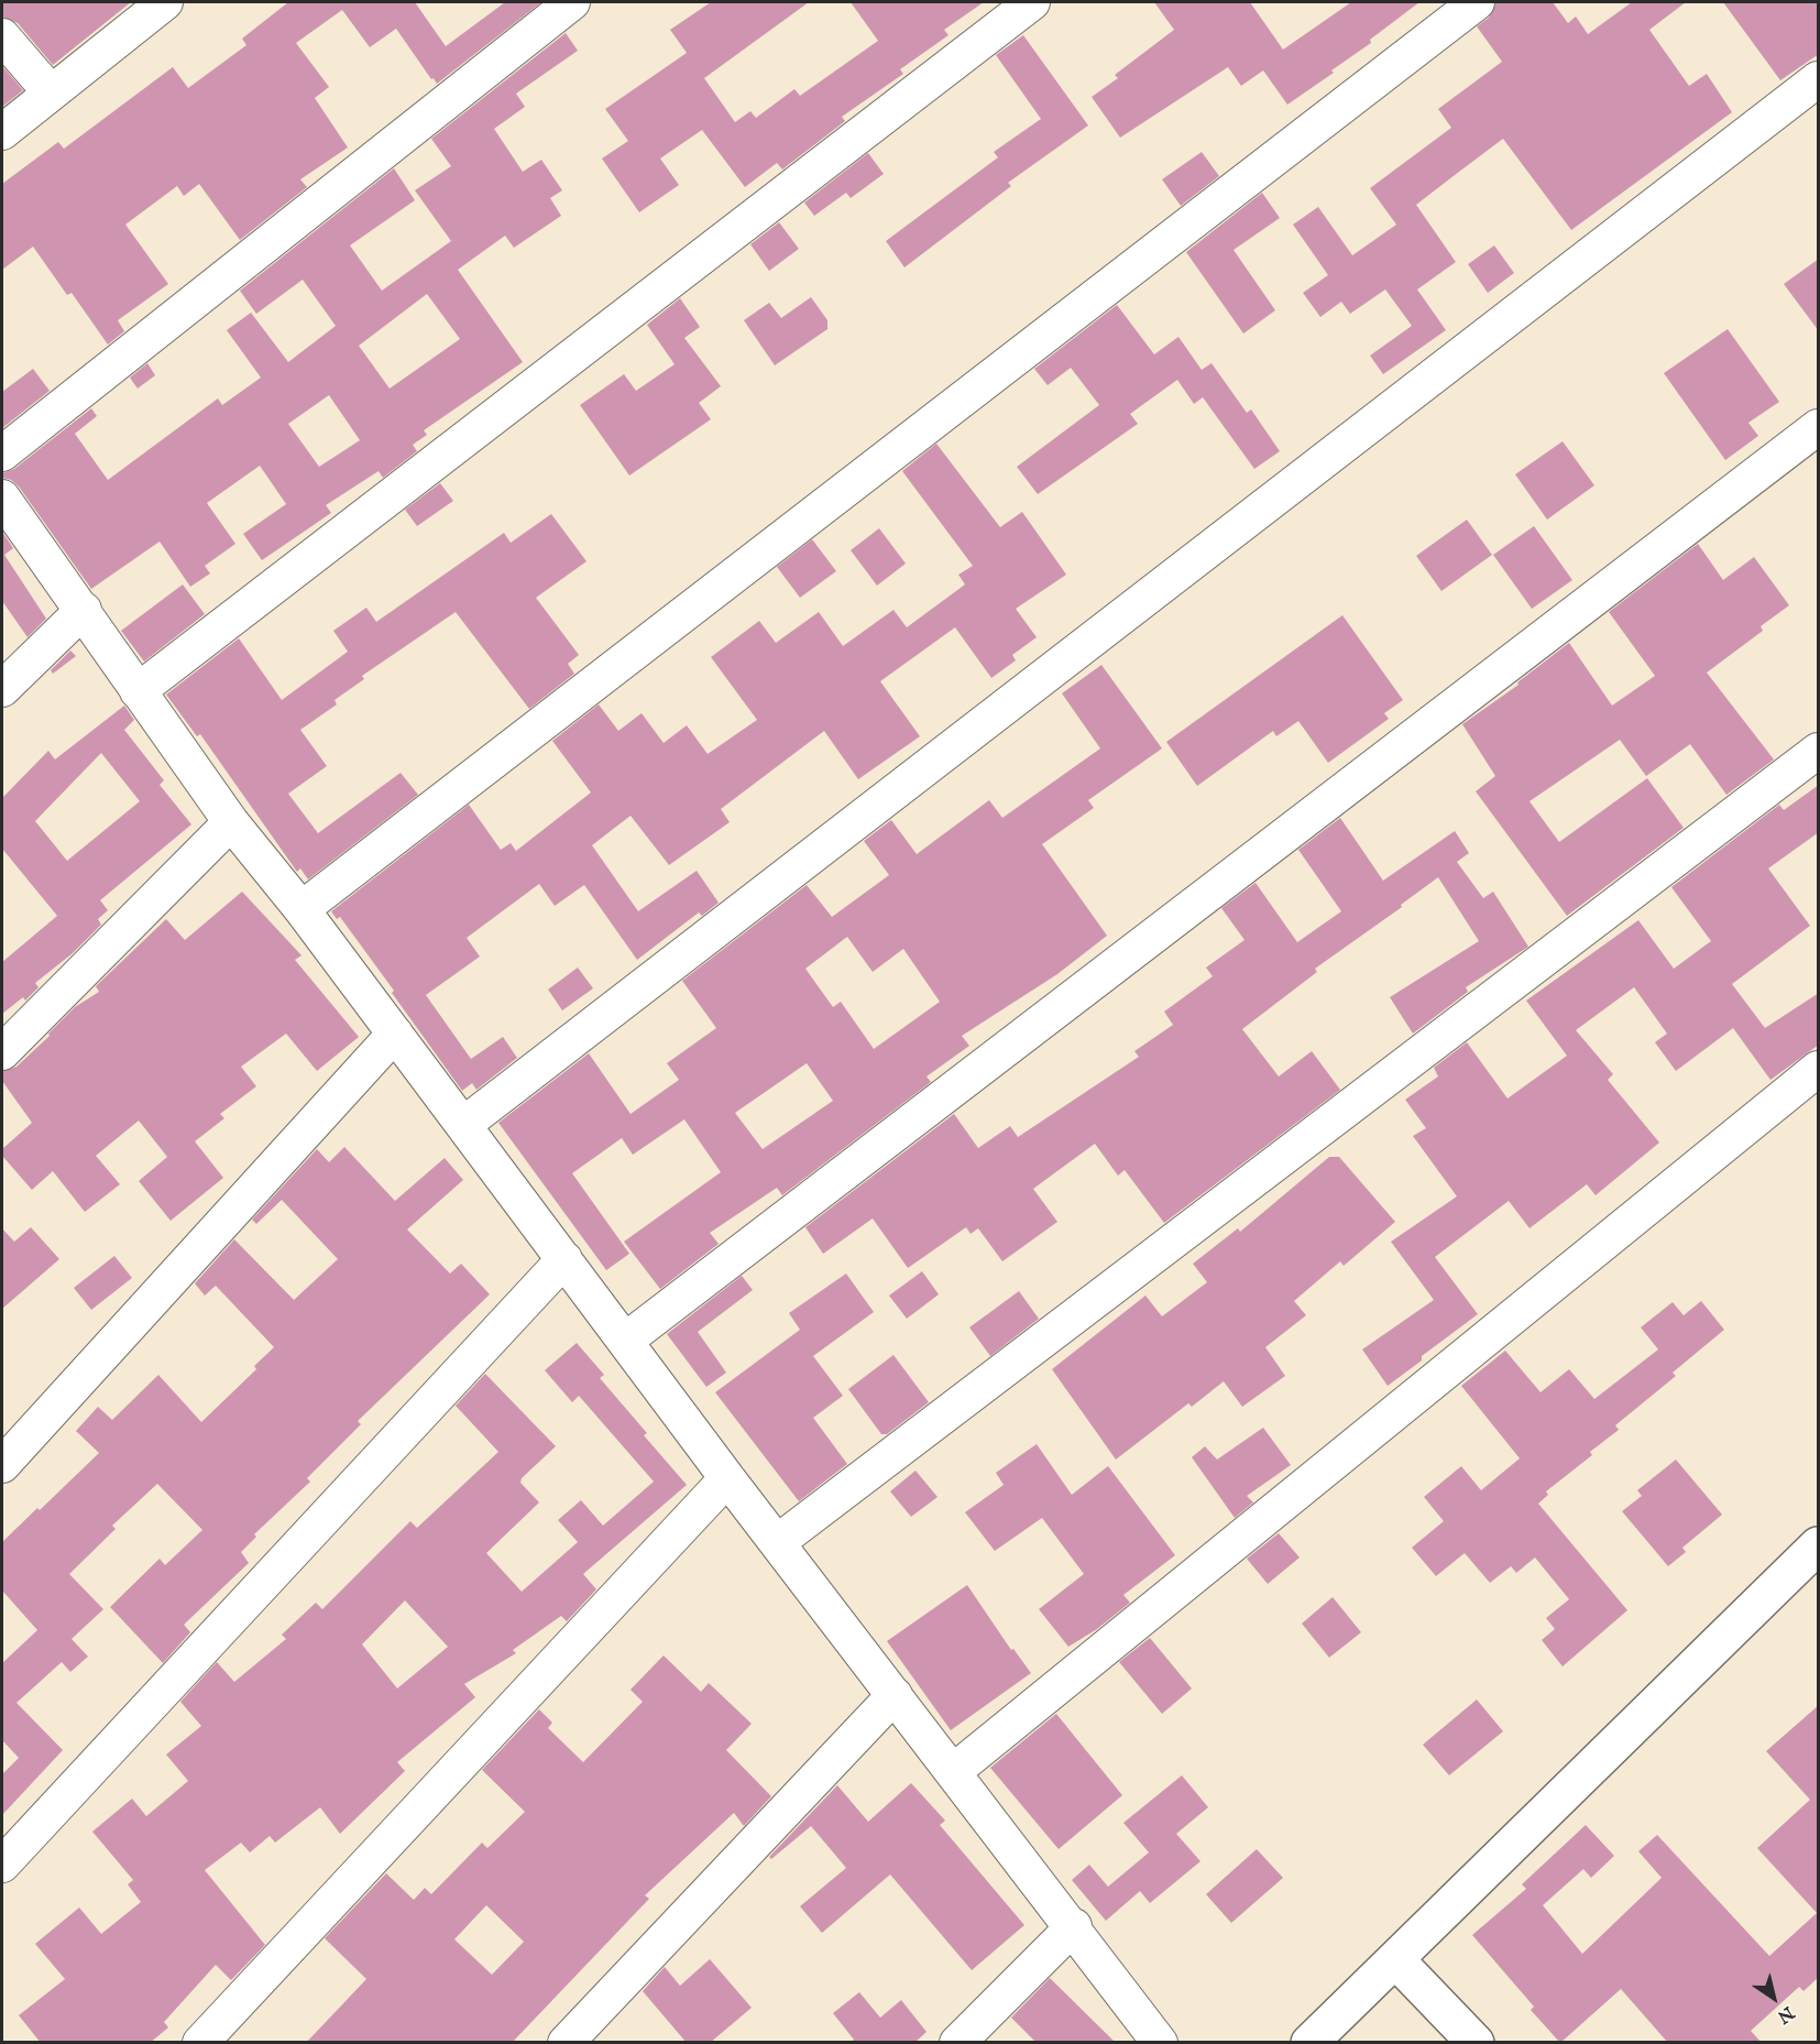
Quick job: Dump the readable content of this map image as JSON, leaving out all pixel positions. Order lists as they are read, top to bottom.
{
  "north": "bottom right"
}
